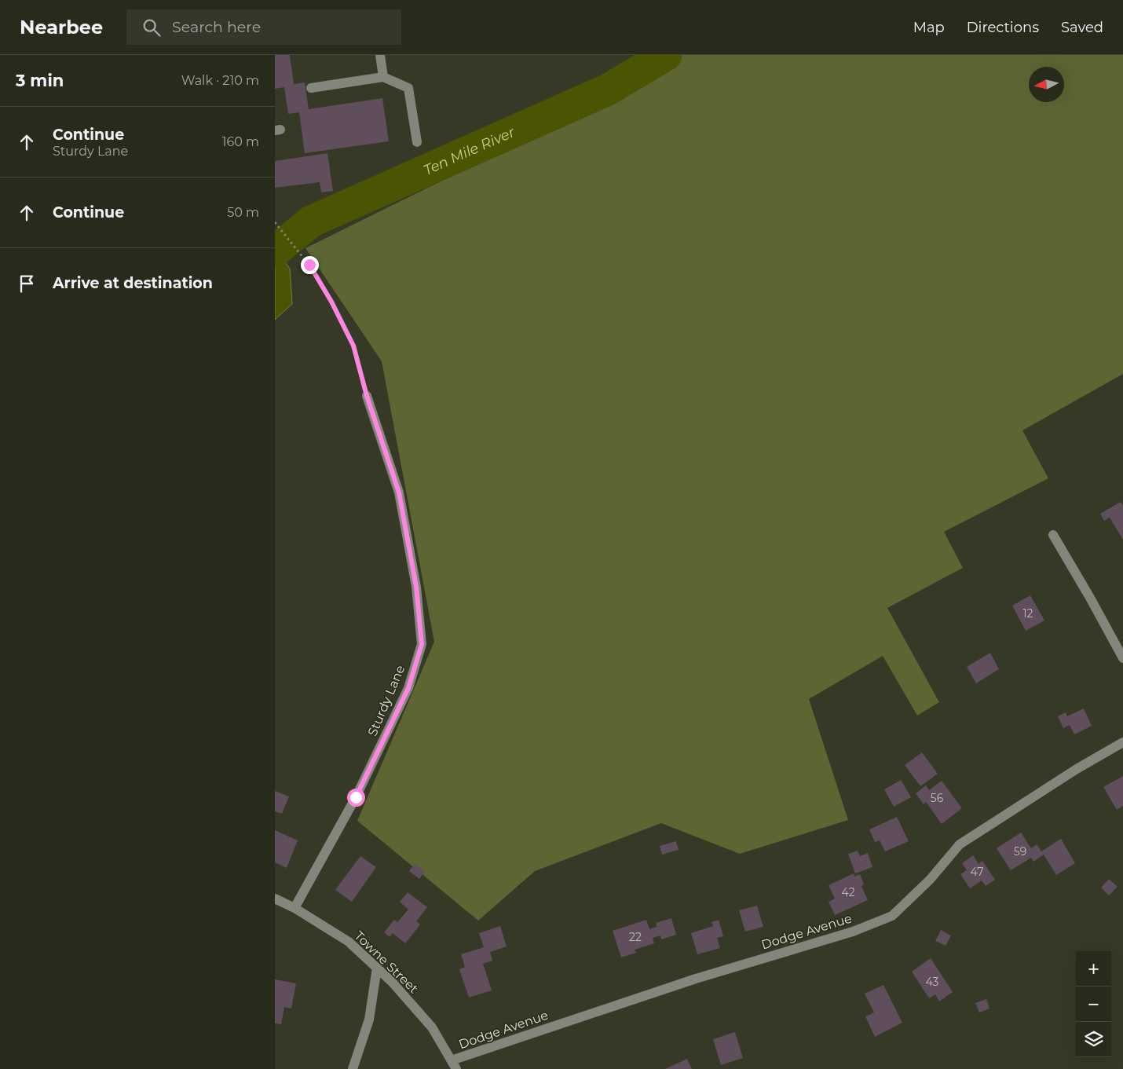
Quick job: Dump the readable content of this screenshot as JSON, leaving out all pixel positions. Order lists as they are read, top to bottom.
{
  "streets": {
    "street": ["Sturdy Lane", "Dodge Avenue", "Towne Street"]
  },
  "crossings": [
    ["Sturdy Lane", "Towne Street"],
    ["Dodge Avenue", "Towne Street"]
  ],
  "water": ["Ten Mile River"],
  "house_numbers": [
    "12",
    "56",
    "59",
    "47",
    "42",
    "22",
    "43"
  ],
  "north": "left",
  "page": {
    "header": "Nearbee",
    "search": "Search here",
    "nav": ["Map", "Directions", "Saved"],
    "heading": ["3 min", "Walk · 210 m"],
    "list": [
      ["Continue", "Sturdy Lane", "160 m"],
      ["Continue", "50 m"],
      "Arrive at destination"
    ],
    "map_buttons": ["+", "−"]
  }
}
